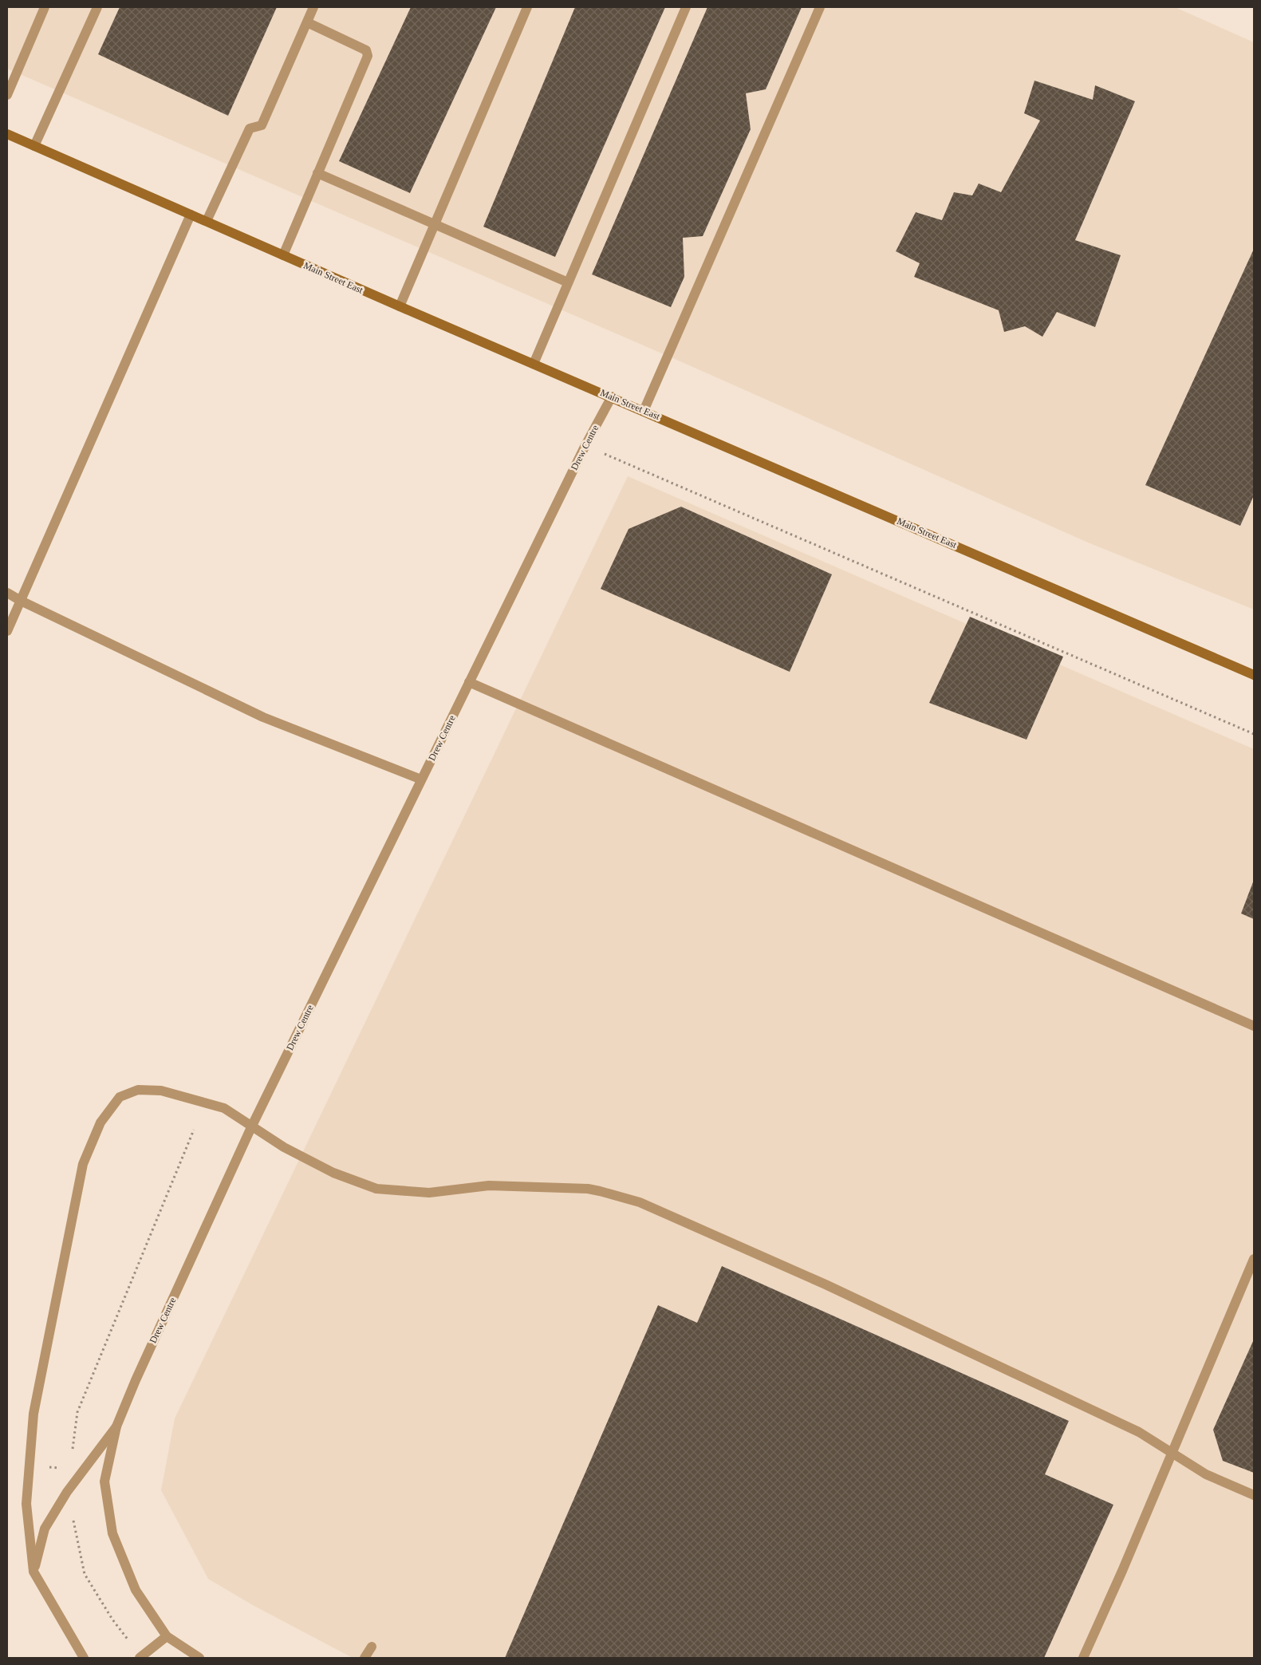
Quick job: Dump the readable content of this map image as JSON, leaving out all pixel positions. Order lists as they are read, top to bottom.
{
  "streets": {
    "main road": ["Main Street East"],
    "street": ["Drew Centre"]
  },
  "crossings": [
    ["Main Street East", "Drew Centre"]
  ]
}
